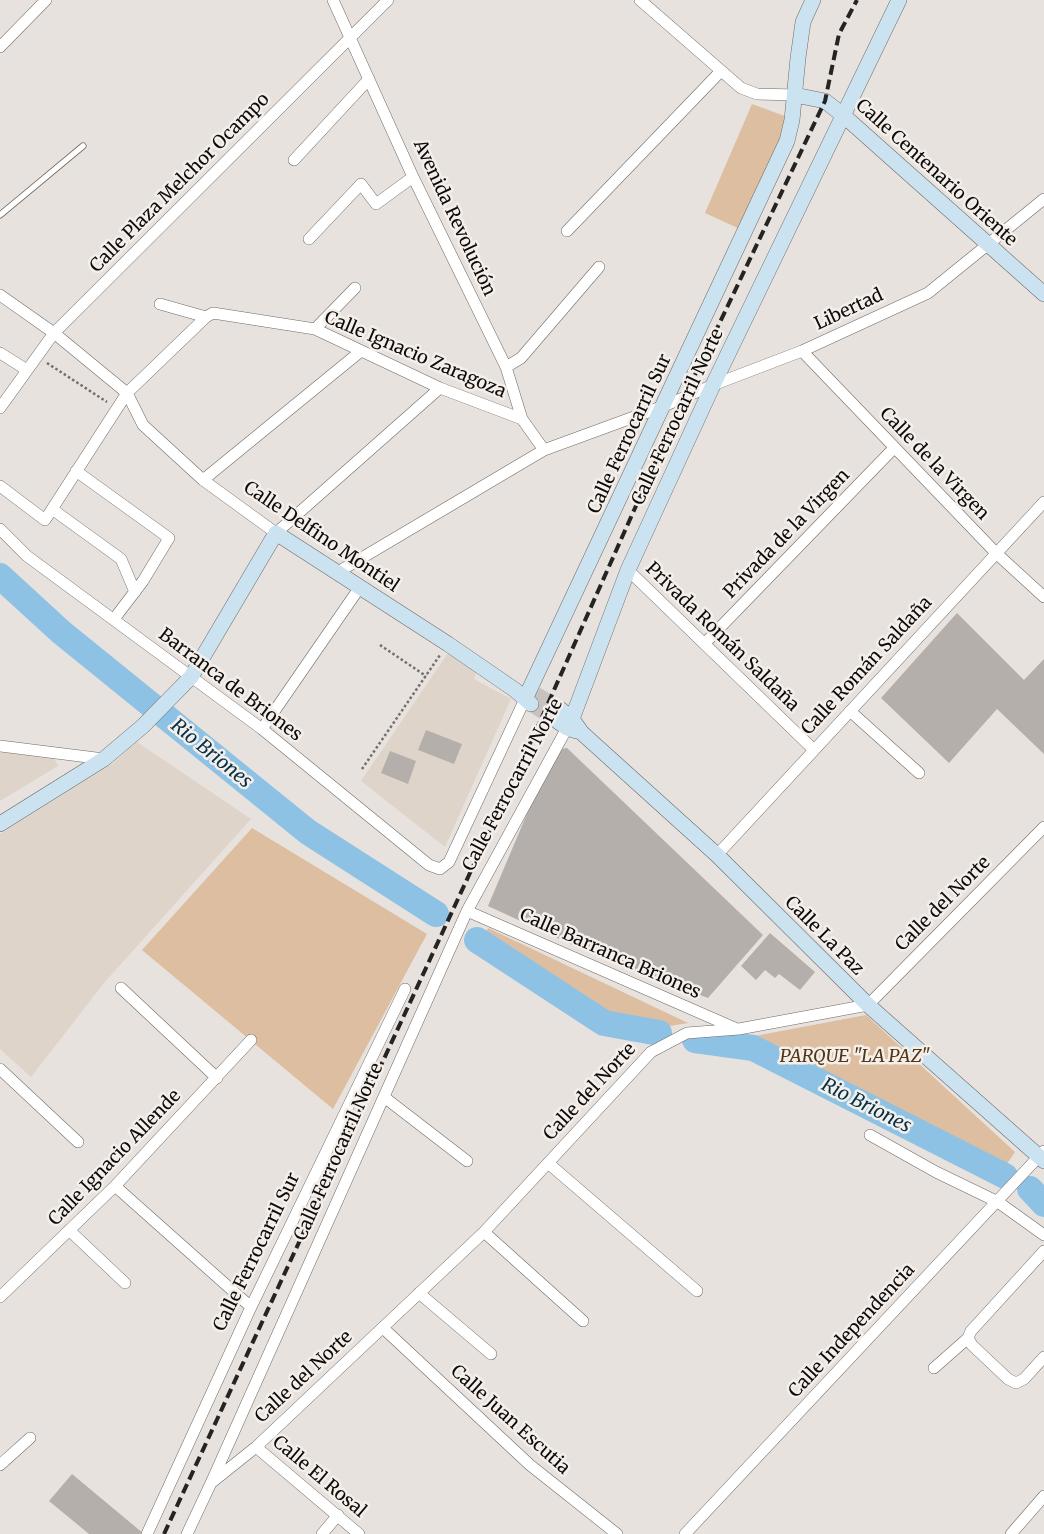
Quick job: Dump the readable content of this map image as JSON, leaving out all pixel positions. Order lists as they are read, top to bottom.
{
  "streets": {
    "main road": [
      "Calle Centenario Oriente",
      "Calle Ferrocarril Norte",
      "Calle Ferrocarril Sur",
      "Calle Delfino Montiel",
      "Calle La Paz"
    ],
    "street": [
      "Calle Plaza Melchor Ocampo",
      "Avenida Revolución",
      "Libertad",
      "Calle Ignacio Zaragoza",
      "Calle de la Virgen",
      "Privada de la Virgen",
      "Privada Román Saldaña",
      "Calle Román Saldaña",
      "Barranca de Briones",
      "Calle del Norte",
      "Calle Barranca Briones",
      "Calle Ignacio Allende",
      "Calle Independencia",
      "Calle Juan Escutia",
      "Calle El Rosal"
    ]
  },
  "crossings": [
    ["Calle Centenario Oriente", "Libertad"],
    ["Calle Centenario Oriente", "Calle Ferrocarril Norte"],
    ["Calle Centenario Oriente", "Calle Ferrocarril Sur"],
    ["Calle Plaza Melchor Ocampo", "Avenida Revolución"],
    ["Calle Plaza Melchor Ocampo", "Calle Delfino Montiel"],
    ["Avenida Revolución", "Libertad"],
    ["Avenida Revolución", "Calle Ignacio Zaragoza"],
    ["Libertad", "Calle Ferrocarril Norte"],
    ["Libertad", "Calle Ferrocarril Sur"],
    ["Libertad", "Calle de la Virgen"],
    ["Libertad", "Calle Delfino Montiel"],
    ["Calle Ferrocarril Norte", "Privada Román Saldaña"],
    ["Calle Ferrocarril Norte", "Calle del Norte"],
    ["Calle Ferrocarril Norte", "Calle La Paz"],
    ["Calle Ferrocarril Norte", "Calle Barranca Briones"],
    ["Calle Ferrocarril Sur", "Calle Delfino Montiel"],
    ["Calle Ferrocarril Sur", "Barranca de Briones"],
    ["Calle de la Virgen", "Privada de la Virgen"],
    ["Calle de la Virgen", "Calle Román Saldaña"],
    ["Privada de la Virgen", "Privada Román Saldaña"],
    ["Privada Román Saldaña", "Calle Román Saldaña"],
    ["Calle Román Saldaña", "Calle La Paz"],
    ["Calle del Norte", "Calle La Paz"],
    ["Calle del Norte", "Calle Barranca Briones"],
    ["Calle del Norte", "Calle Juan Escutia"],
    ["Calle del Norte", "Calle El Rosal"],
    ["Calle La Paz", "Calle Independencia"]
  ],
  "water": ["Rio Briones"],
  "parks": ["PARQUE \"LA PAZ\""]
}
